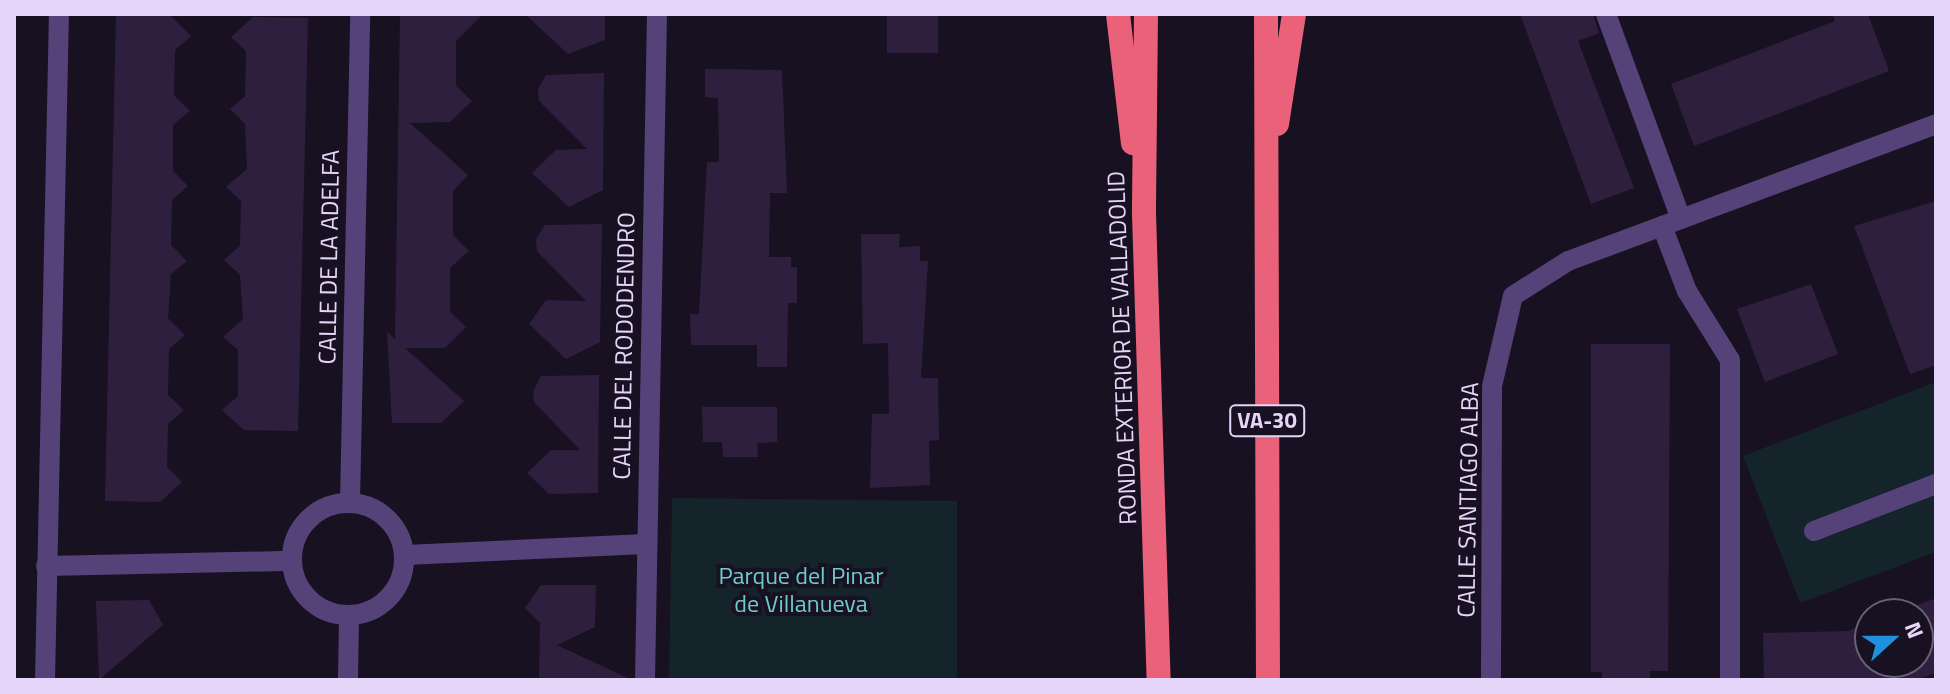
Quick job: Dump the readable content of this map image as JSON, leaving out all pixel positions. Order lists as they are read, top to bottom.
{
  "streets": {
    "highway": ["RONDA EXTERIOR DE VALLADOLID", "VA-30"],
    "street": ["CALLE DE LA ADELFA", "CALLE DEL RODODENDRO", "CALLE SANTIAGO ALBA"]
  },
  "parks": ["Parque del Pinar de Villanueva"],
  "north": "right"
}
